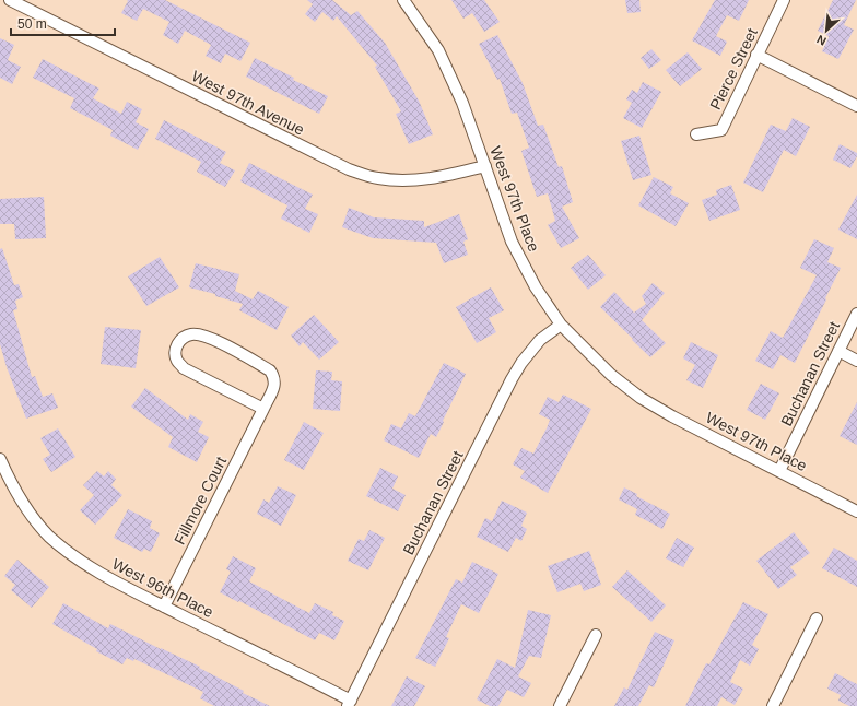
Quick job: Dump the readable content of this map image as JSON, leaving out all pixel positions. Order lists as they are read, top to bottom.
{
  "streets": {
    "street": [
      "Pierce Street",
      "West 97th Avenue",
      "West 97th Place",
      "Buchanan Street",
      "Fillmore Court",
      "West 96th Place"
    ]
  },
  "crossings": [
    ["West 97th Avenue", "West 97th Place"],
    ["West 97th Place", "Buchanan Street"],
    ["Buchanan Street", "West 96th Place"],
    ["Fillmore Court", "West 96th Place"]
  ],
  "scale_bar": "50 m",
  "north": "bottom left"
}
